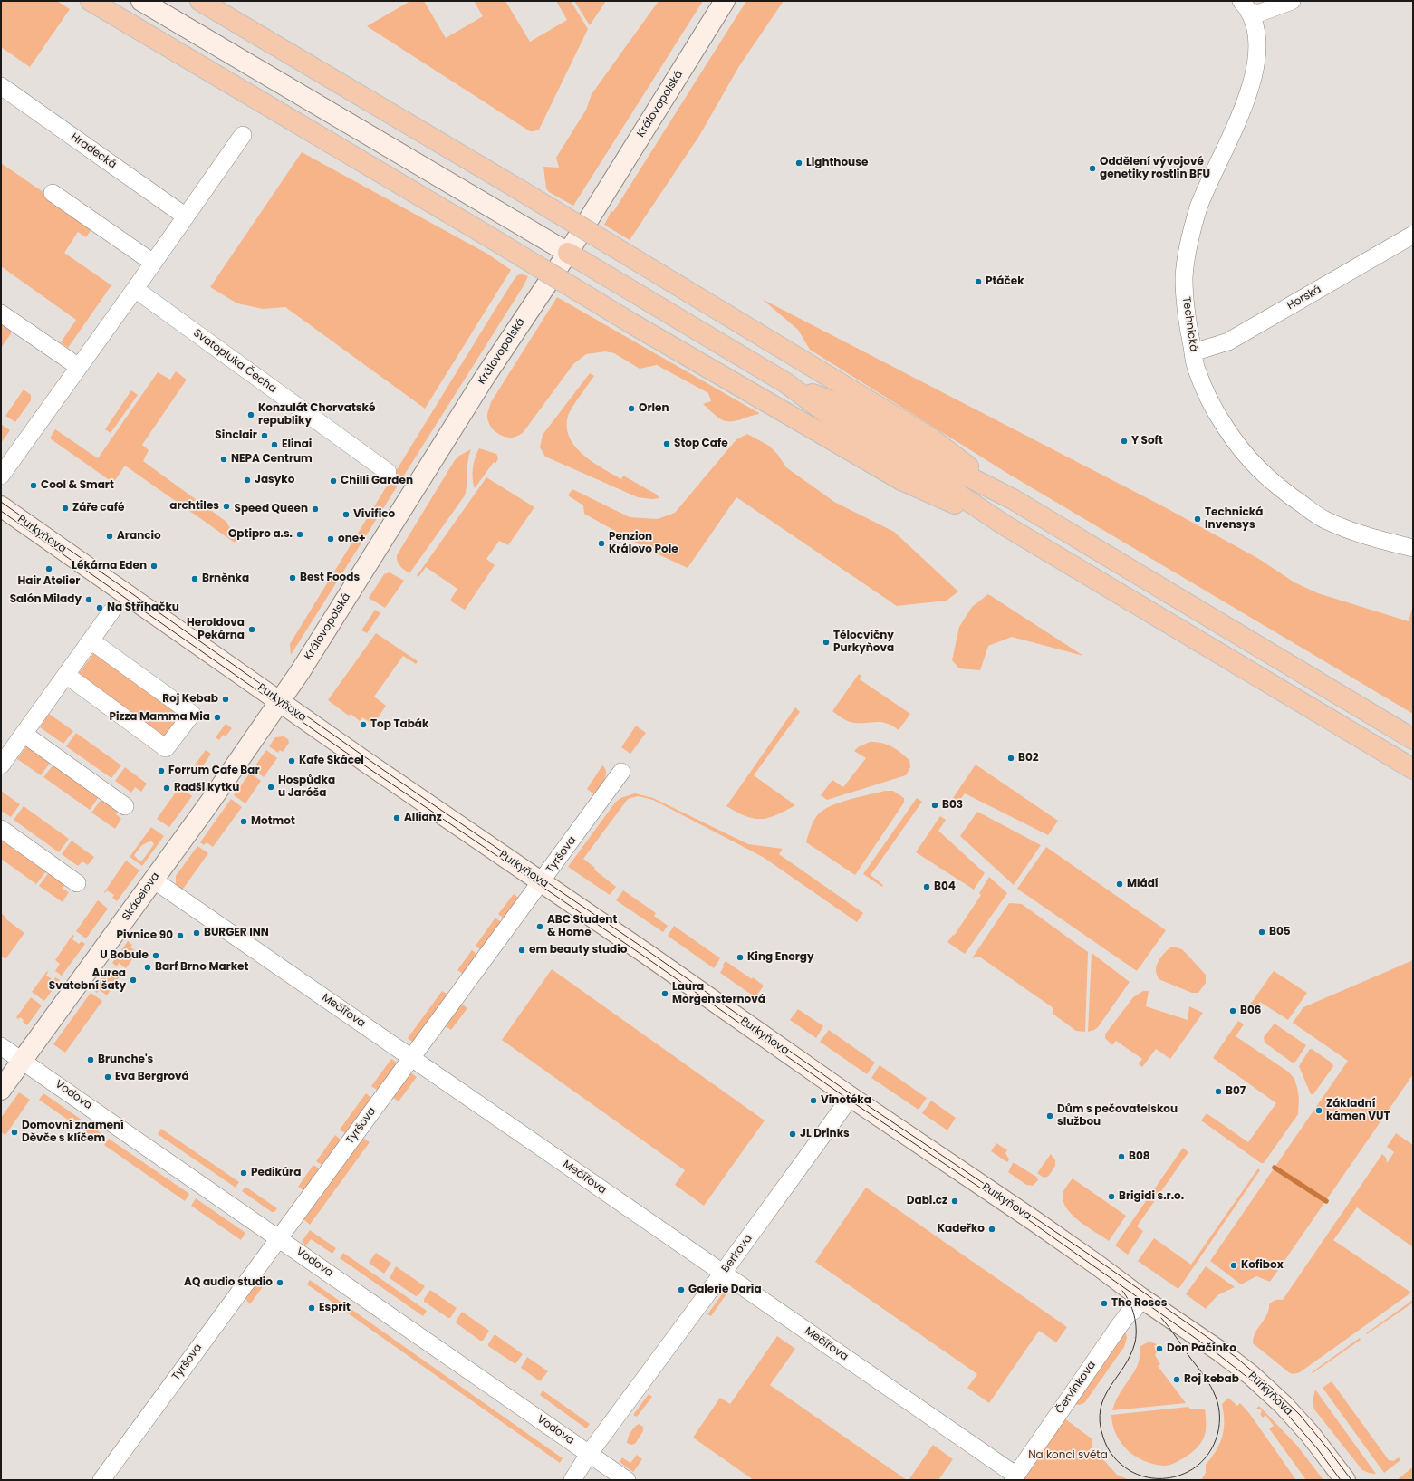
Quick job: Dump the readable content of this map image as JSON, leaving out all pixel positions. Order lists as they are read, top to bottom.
{
  "streets": {
    "street": [
      "Královopolská",
      "Hradecká",
      "Horská",
      "Technická",
      "Svatopluka Čecha",
      "Purkyňova",
      "Tyršova",
      "Skácelova",
      "Mečířova",
      "Vodova",
      "Berkova",
      "Červinkova"
    ]
  },
  "crossings": [
    ["Královopolská", "Purkyňova"],
    ["Královopolská", "Skácelova"],
    ["Horská", "Technická"],
    ["Purkyňova", "Tyršova"],
    ["Purkyňova", "Skácelova"],
    ["Purkyňova", "Berkova"],
    ["Purkyňova", "Červinkova"],
    ["Tyršova", "Mečířova"],
    ["Tyršova", "Vodova"],
    ["Skácelova", "Mečířova"],
    ["Skácelova", "Vodova"],
    ["Mečířova", "Berkova"],
    ["Mečířova", "Červinkova"],
    ["Vodova", "Berkova"]
  ],
  "parks": ["Na konci světa"],
  "places": [
    "Lighthouse",
    "Oddělení vývojové genetiky rostlin BFU",
    "Ptáček",
    "Orlen",
    "Konzulát Chorvatské republiky",
    "Sinclair",
    "Y Soft",
    "Stop Cafe",
    "Elinai",
    "NEPA Centrum",
    "Jasyko",
    "Chilli Garden",
    "Cool & Smart",
    "archtiles",
    "Záře café",
    "Speed Queen",
    "Vivifico",
    "Technická Invensys",
    "Optipro a.s.",
    "Arancio",
    "one+",
    "Penzion Královo Pole",
    "Lékárna Eden",
    "Hair Atelier",
    "Best Foods",
    "Brněnka",
    "Salón Milady",
    "Na Stříhačku",
    "Heroldova Pekárna",
    "Tělocvičny Purkyňova",
    "Roj Kebab",
    "Pizza Mamma Mia",
    "Top Tabák",
    "B02",
    "Kafe Skácel",
    "Forrum Cafe Bar",
    "Hospůdka u Jaróša",
    "Radši kytku",
    "B03",
    "Allianz",
    "Motmot",
    "Mládí",
    "B04",
    "ABC Student & Home",
    "B05",
    "BURGER INN",
    "Pivnice 90",
    "em beauty studio",
    "U Bobule",
    "King Energy",
    "Barf Brno Market",
    "Aurea Svatební šaty",
    "Laura Morgensternová",
    "B06",
    "Brunche's",
    "Eva Bergrová",
    "B07",
    "Vinotéka",
    "Základní kámen VUT",
    "Dům s pečovatelskou službou",
    "Domovní znamení Děvče s klíčem",
    "JL Drinks",
    "B08",
    "Pedikúra",
    "Brigidi s.r.o.",
    "Dabi.cz",
    "Kadeřko",
    "Kofibox",
    "AQ audio studio",
    "Galerie Daria",
    "The Roses",
    "Esprit",
    "Don Pačínko",
    "Roj kebab"
  ]
}
